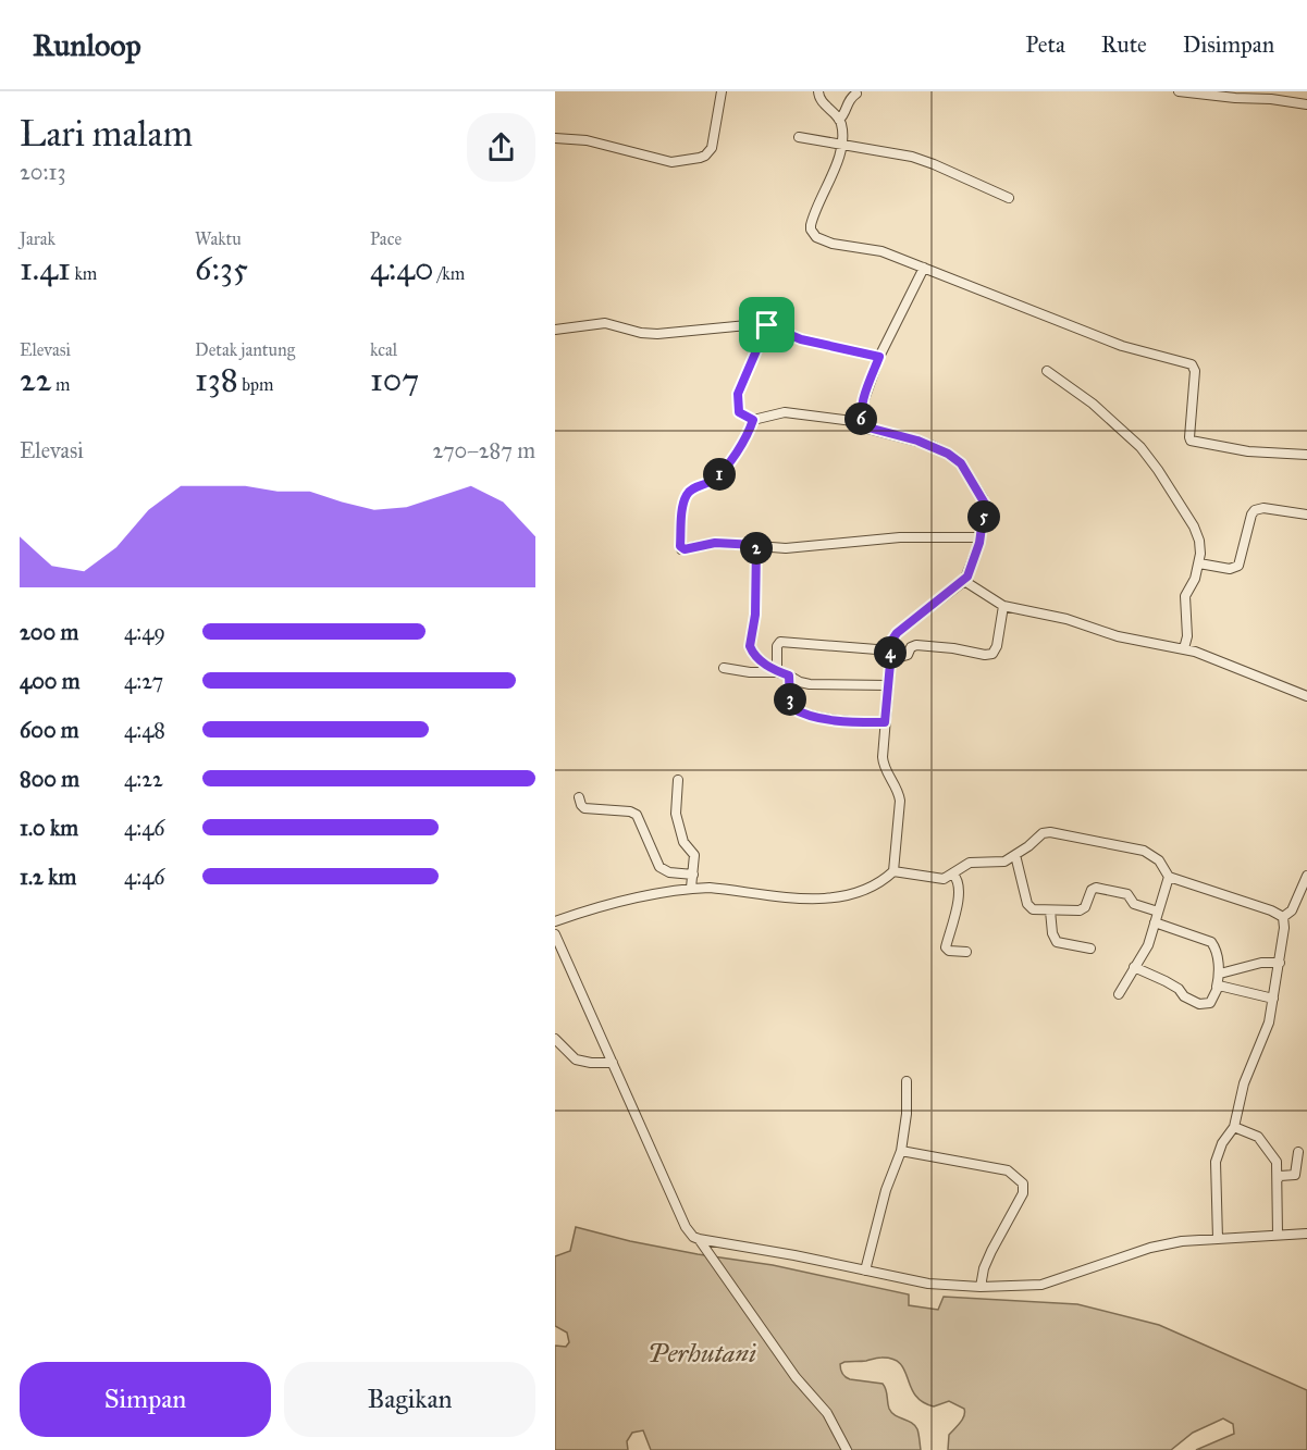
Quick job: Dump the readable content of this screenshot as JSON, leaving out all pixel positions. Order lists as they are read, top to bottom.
{
  "parks": ["Perhutani"],
  "page": {
    "header": "Runloop",
    "nav": ["Peta", "Rute", "Disimpan"],
    "heading": ["Lari malam", "20:13"],
    "stats": [
      ["Jarak", "1.41 km"],
      ["Waktu", "6:35"],
      ["Pace", "4:40 /km"],
      ["Elevasi", "22 m"],
      ["Detak jantung", "138 bpm"],
      ["kcal", "107"]
    ],
    "pins": [
      "6",
      "1",
      "5",
      "2",
      "4",
      "3"
    ],
    "chart": ["Elevasi", "270–287 m"],
    "list": [
      {
        "name": "200 m",
        "note": "4:49"
      },
      {
        "name": "400 m",
        "note": "4:27"
      },
      {
        "name": "600 m",
        "note": "4:48"
      },
      {
        "name": "800 m",
        "note": "4:22"
      },
      {
        "name": "1.0 km",
        "note": "4:46"
      },
      {
        "name": "1.2 km",
        "note": "4:46"
      }
    ],
    "buttons": ["Simpan", "Bagikan"]
  }
}
